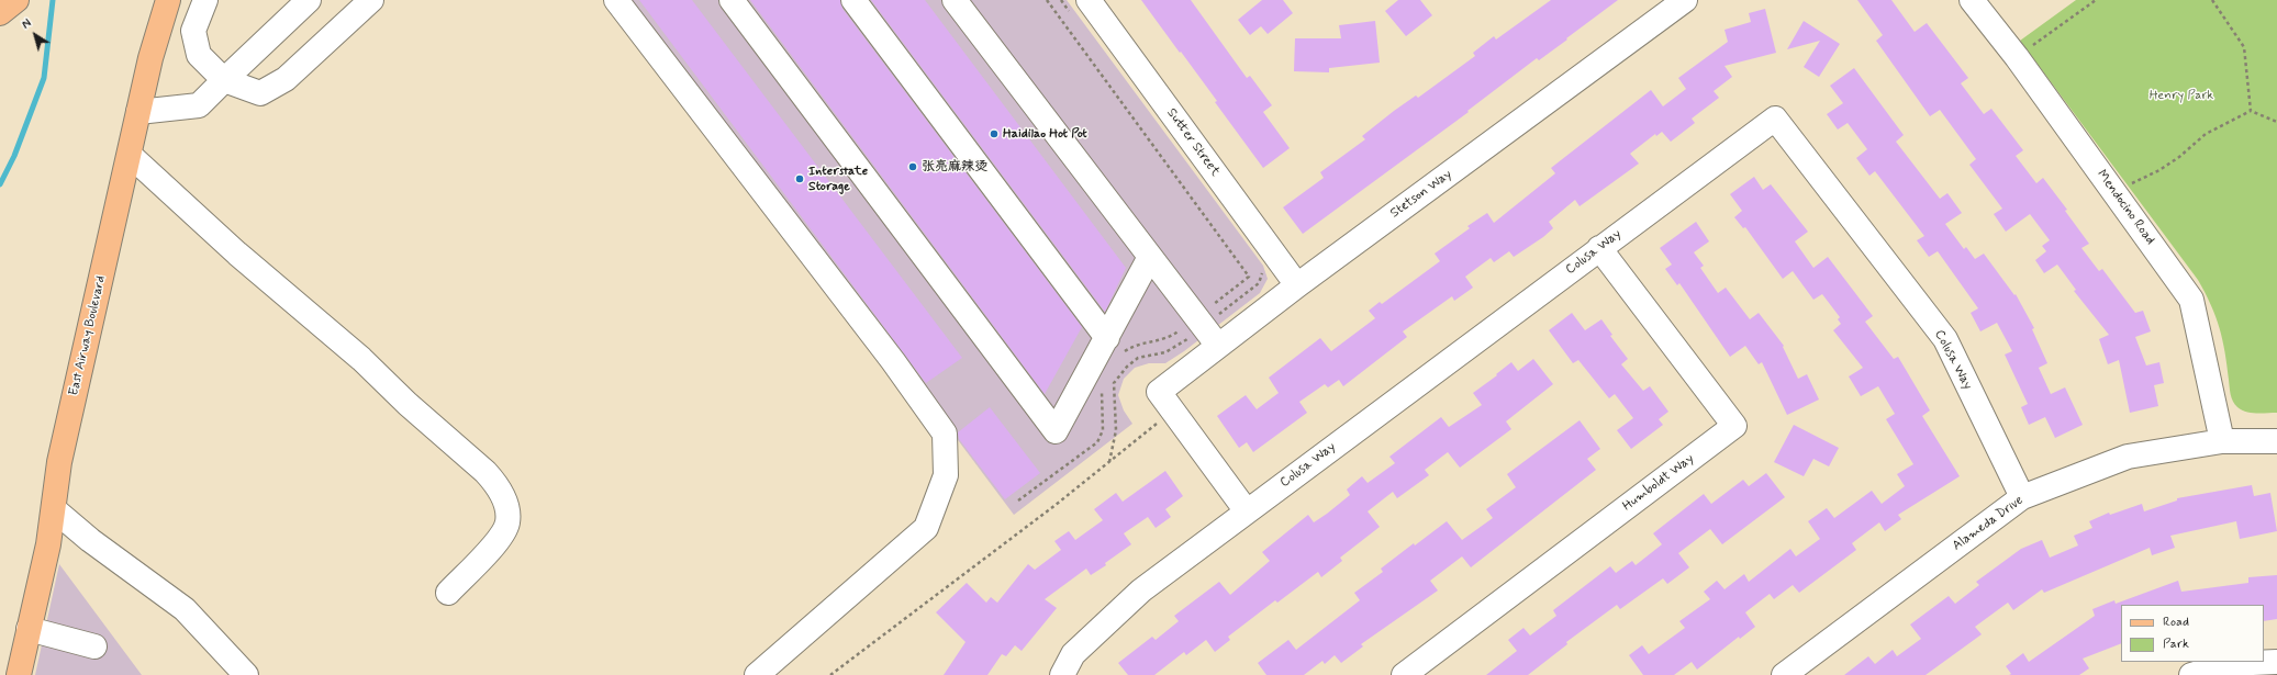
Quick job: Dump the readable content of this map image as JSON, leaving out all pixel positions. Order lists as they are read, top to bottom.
{
  "streets": {
    "main road": ["East Airway Boulevard"],
    "street": [
      "Sutter Street",
      "Stetson Way",
      "Mendocino Road",
      "Colusa Way",
      "Humboldt Way",
      "Alameda Drive"
    ]
  },
  "crossings": [
    ["Sutter Street", "Stetson Way"],
    ["Mendocino Road", "Alameda Drive"],
    ["Colusa Way", "Humboldt Way"],
    ["Colusa Way", "Alameda Drive"]
  ],
  "parks": ["Henry Park"],
  "places": ["Haidilao Hot Pot", "张亮麻辣烫", "Interstate Storage"],
  "legend": ["Road", "Park"],
  "north": "top left"
}
